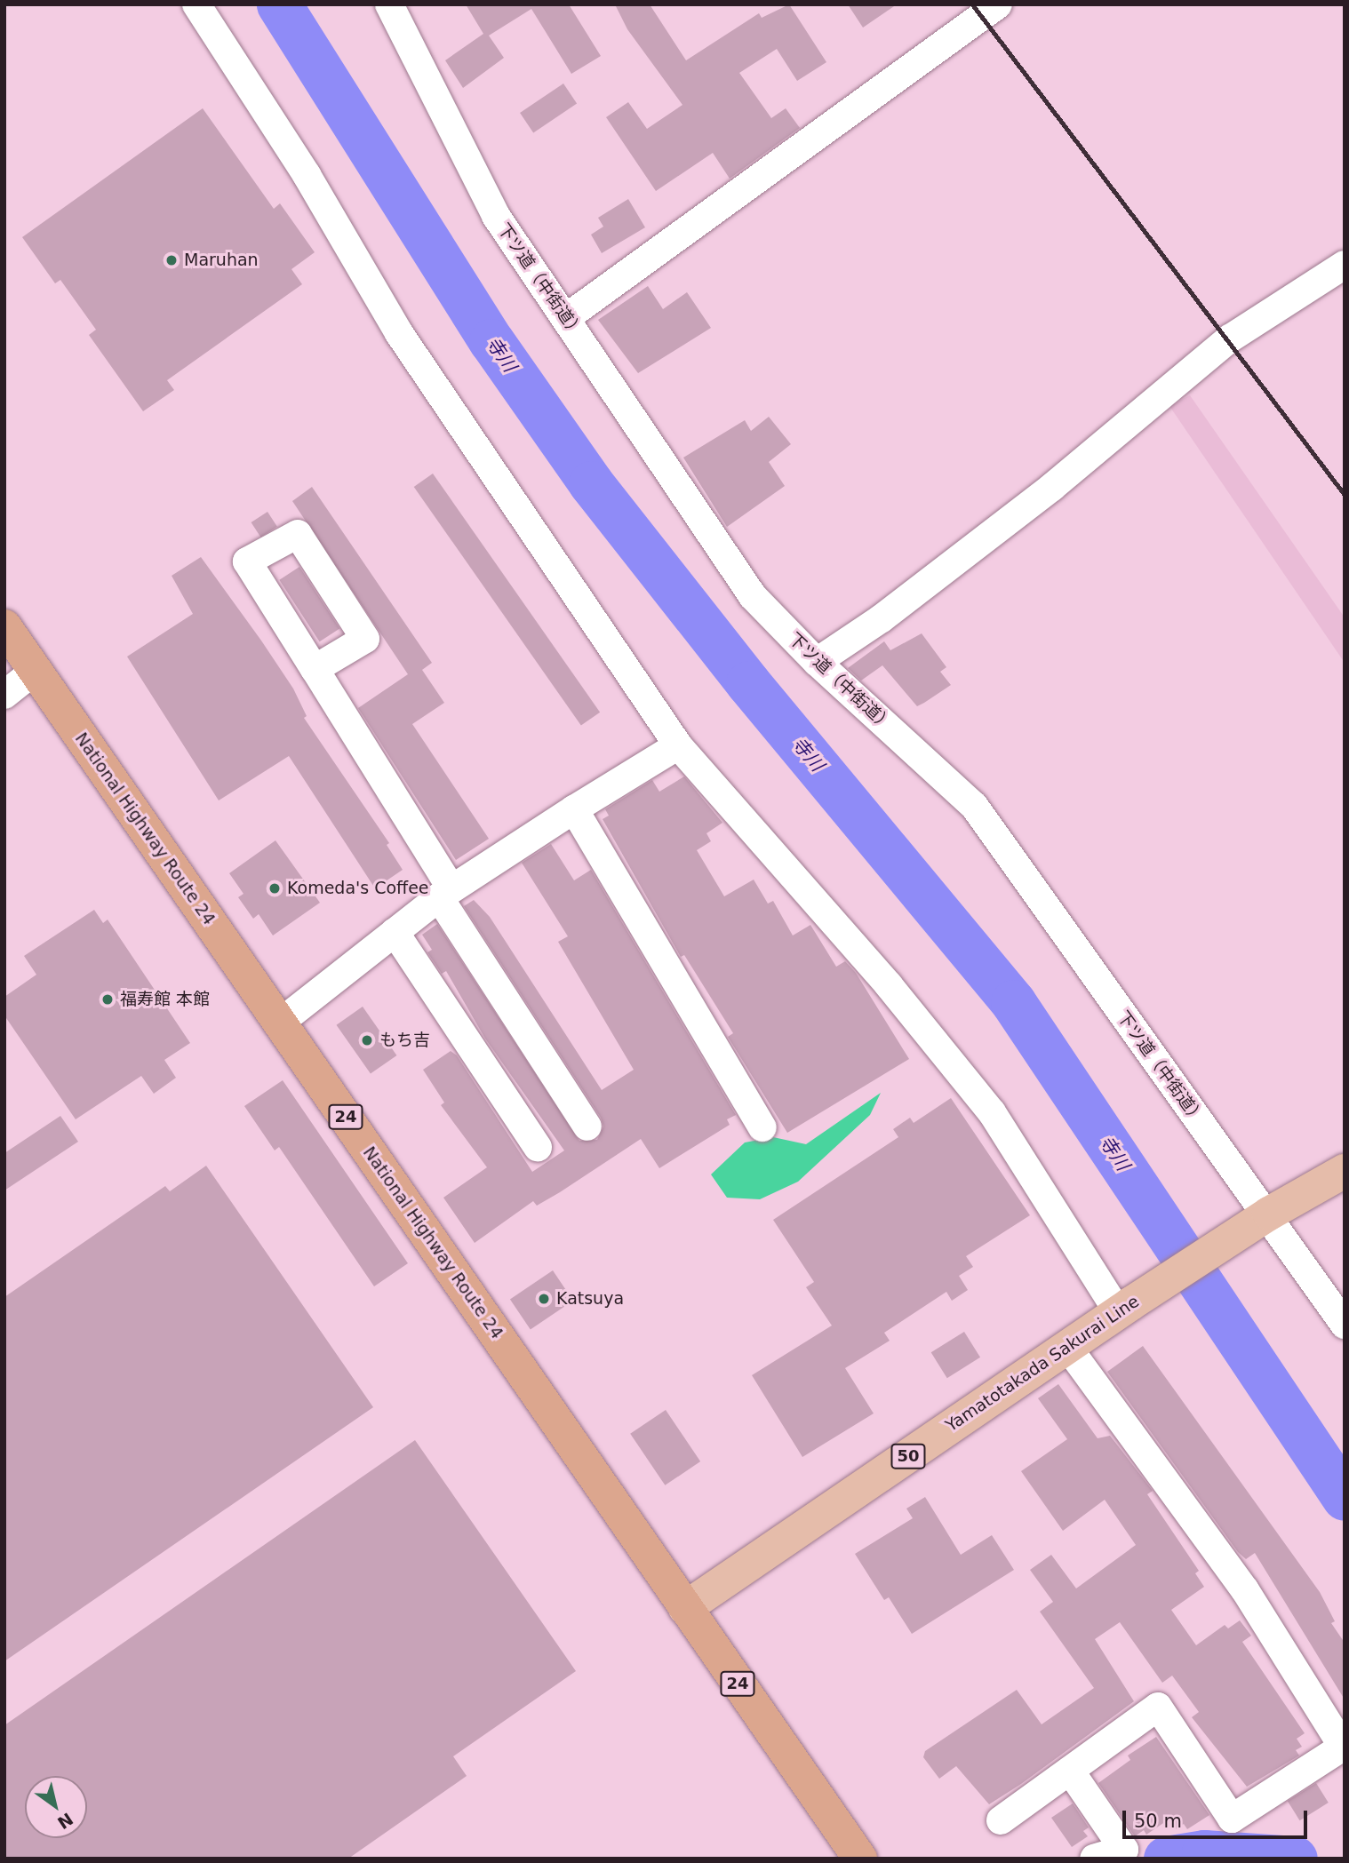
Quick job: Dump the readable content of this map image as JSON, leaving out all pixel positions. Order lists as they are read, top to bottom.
{
  "streets": {
    "highway": ["National Highway Route 24", "24"],
    "main road": ["Yamatotakada Sakurai Line", "50"],
    "street": ["下ツ道（中街道）"]
  },
  "crossings": [
    ["下ツ道（中街道）", "Yamatotakada Sakurai Line"],
    ["National Highway Route 24", "Yamatotakada Sakurai Line"]
  ],
  "water": ["寺川"],
  "places": [
    "Maruhan",
    "Komeda's Coffee",
    "福寿館 本館",
    "もち吉",
    "Katsuya"
  ],
  "scale_bar": "50 m",
  "north": "bottom right"
}
